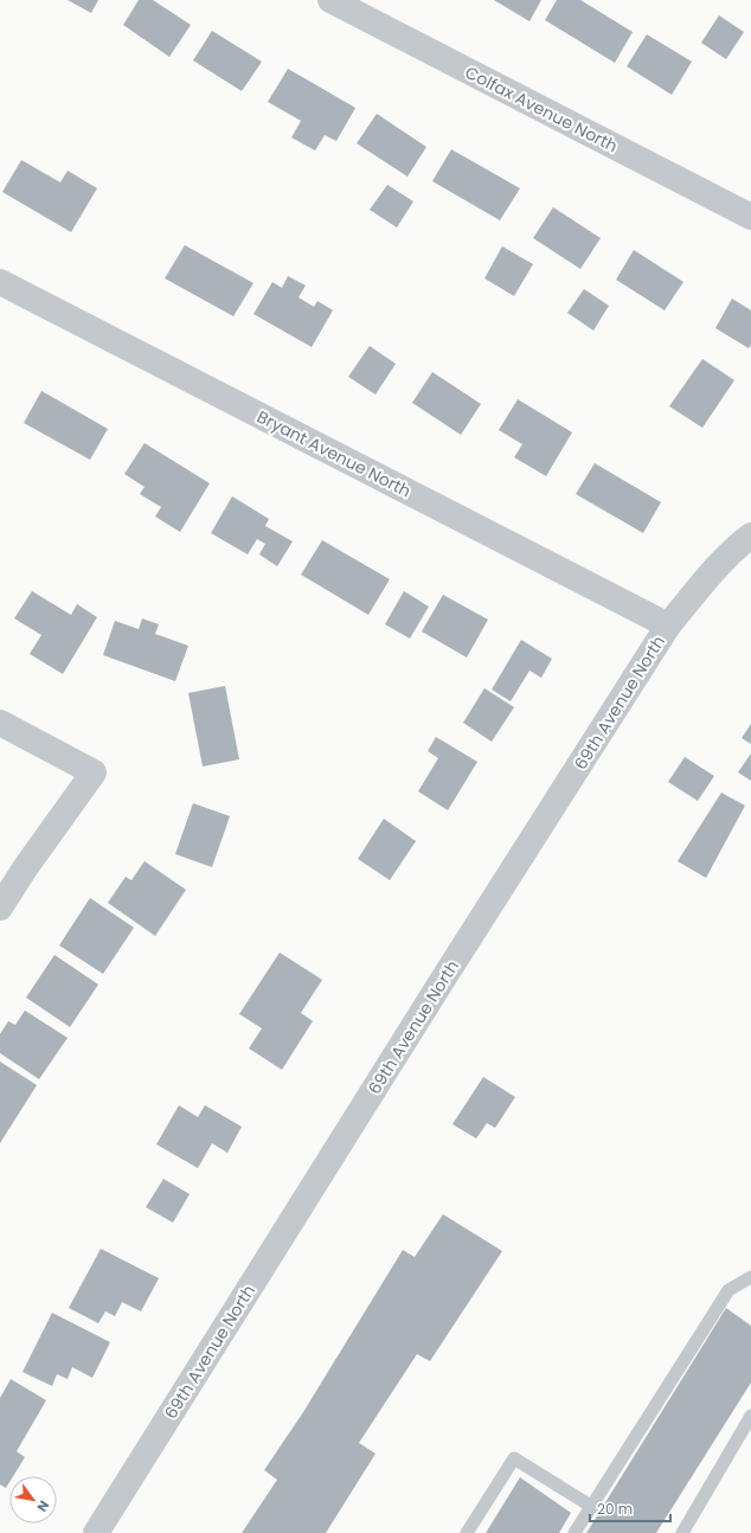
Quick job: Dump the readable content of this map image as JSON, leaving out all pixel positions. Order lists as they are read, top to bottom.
{
  "streets": {
    "street": ["Colfax Avenue North", "Bryant Avenue North", "69th Avenue North"]
  },
  "crossings": [
    ["Bryant Avenue North", "69th Avenue North"]
  ],
  "scale_bar": "20 m",
  "north": "bottom right"
}
